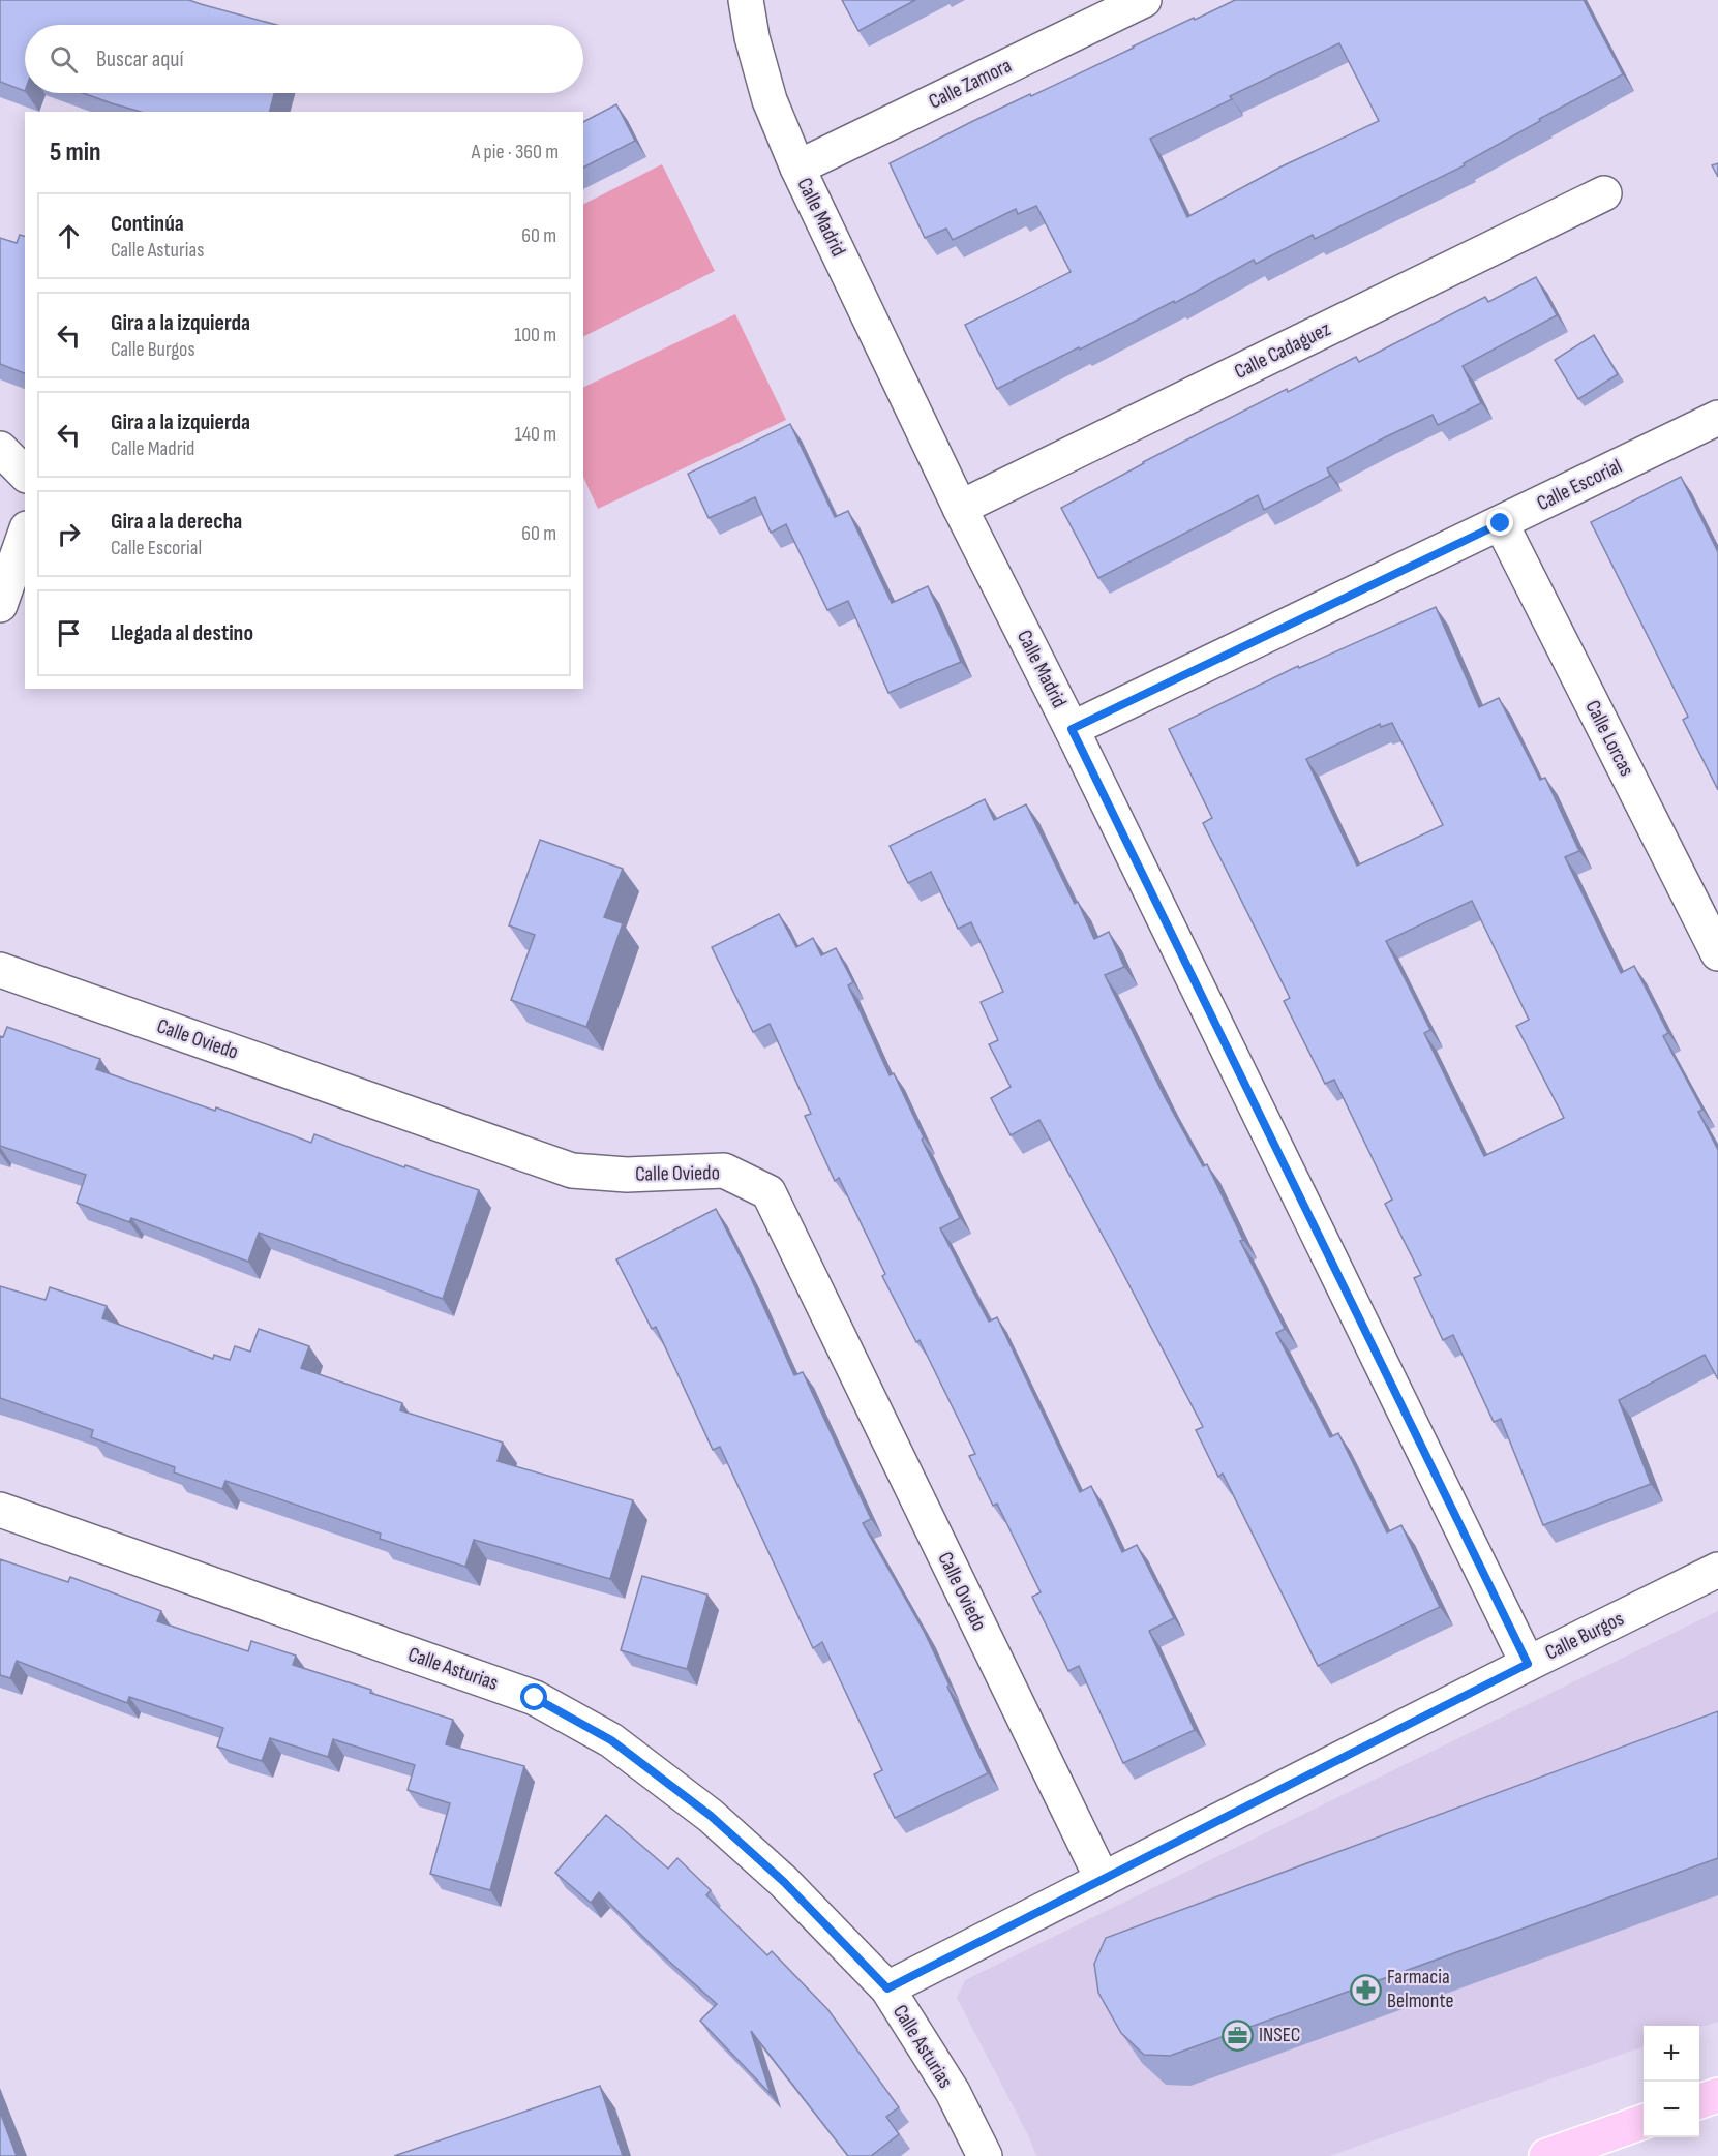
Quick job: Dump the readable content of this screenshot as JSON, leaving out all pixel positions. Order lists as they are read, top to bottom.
{
  "streets": {
    "street": [
      "Calle Zamora",
      "Calle Madrid",
      "Calle Cadaguez",
      "Calle Escorial",
      "Calle Lorcas",
      "Calle Oviedo",
      "Calle Burgos",
      "Calle Asturias"
    ]
  },
  "crossings": [
    ["Calle Zamora", "Calle Madrid"],
    ["Calle Madrid", "Calle Cadaguez"],
    ["Calle Madrid", "Calle Escorial"],
    ["Calle Madrid", "Calle Burgos"],
    ["Calle Escorial", "Calle Lorcas"],
    ["Calle Oviedo", "Calle Burgos"],
    ["Calle Burgos", "Calle Asturias"]
  ],
  "places": {
    "pharmacy": ["Farmacia Belmonte"],
    "office": ["INSEC"]
  },
  "page": {
    "search": "Buscar aquí",
    "heading": ["5 min", "A pie · 360 m"],
    "list": [
      ["Continúa", "Calle Asturias", "60 m"],
      ["Gira a la izquierda", "Calle Burgos", "100 m"],
      ["Gira a la izquierda", "Calle Madrid", "140 m"],
      ["Gira a la derecha", "Calle Escorial", "60 m"],
      "Llegada al destino"
    ],
    "map_buttons": ["+", "−"]
  }
}
